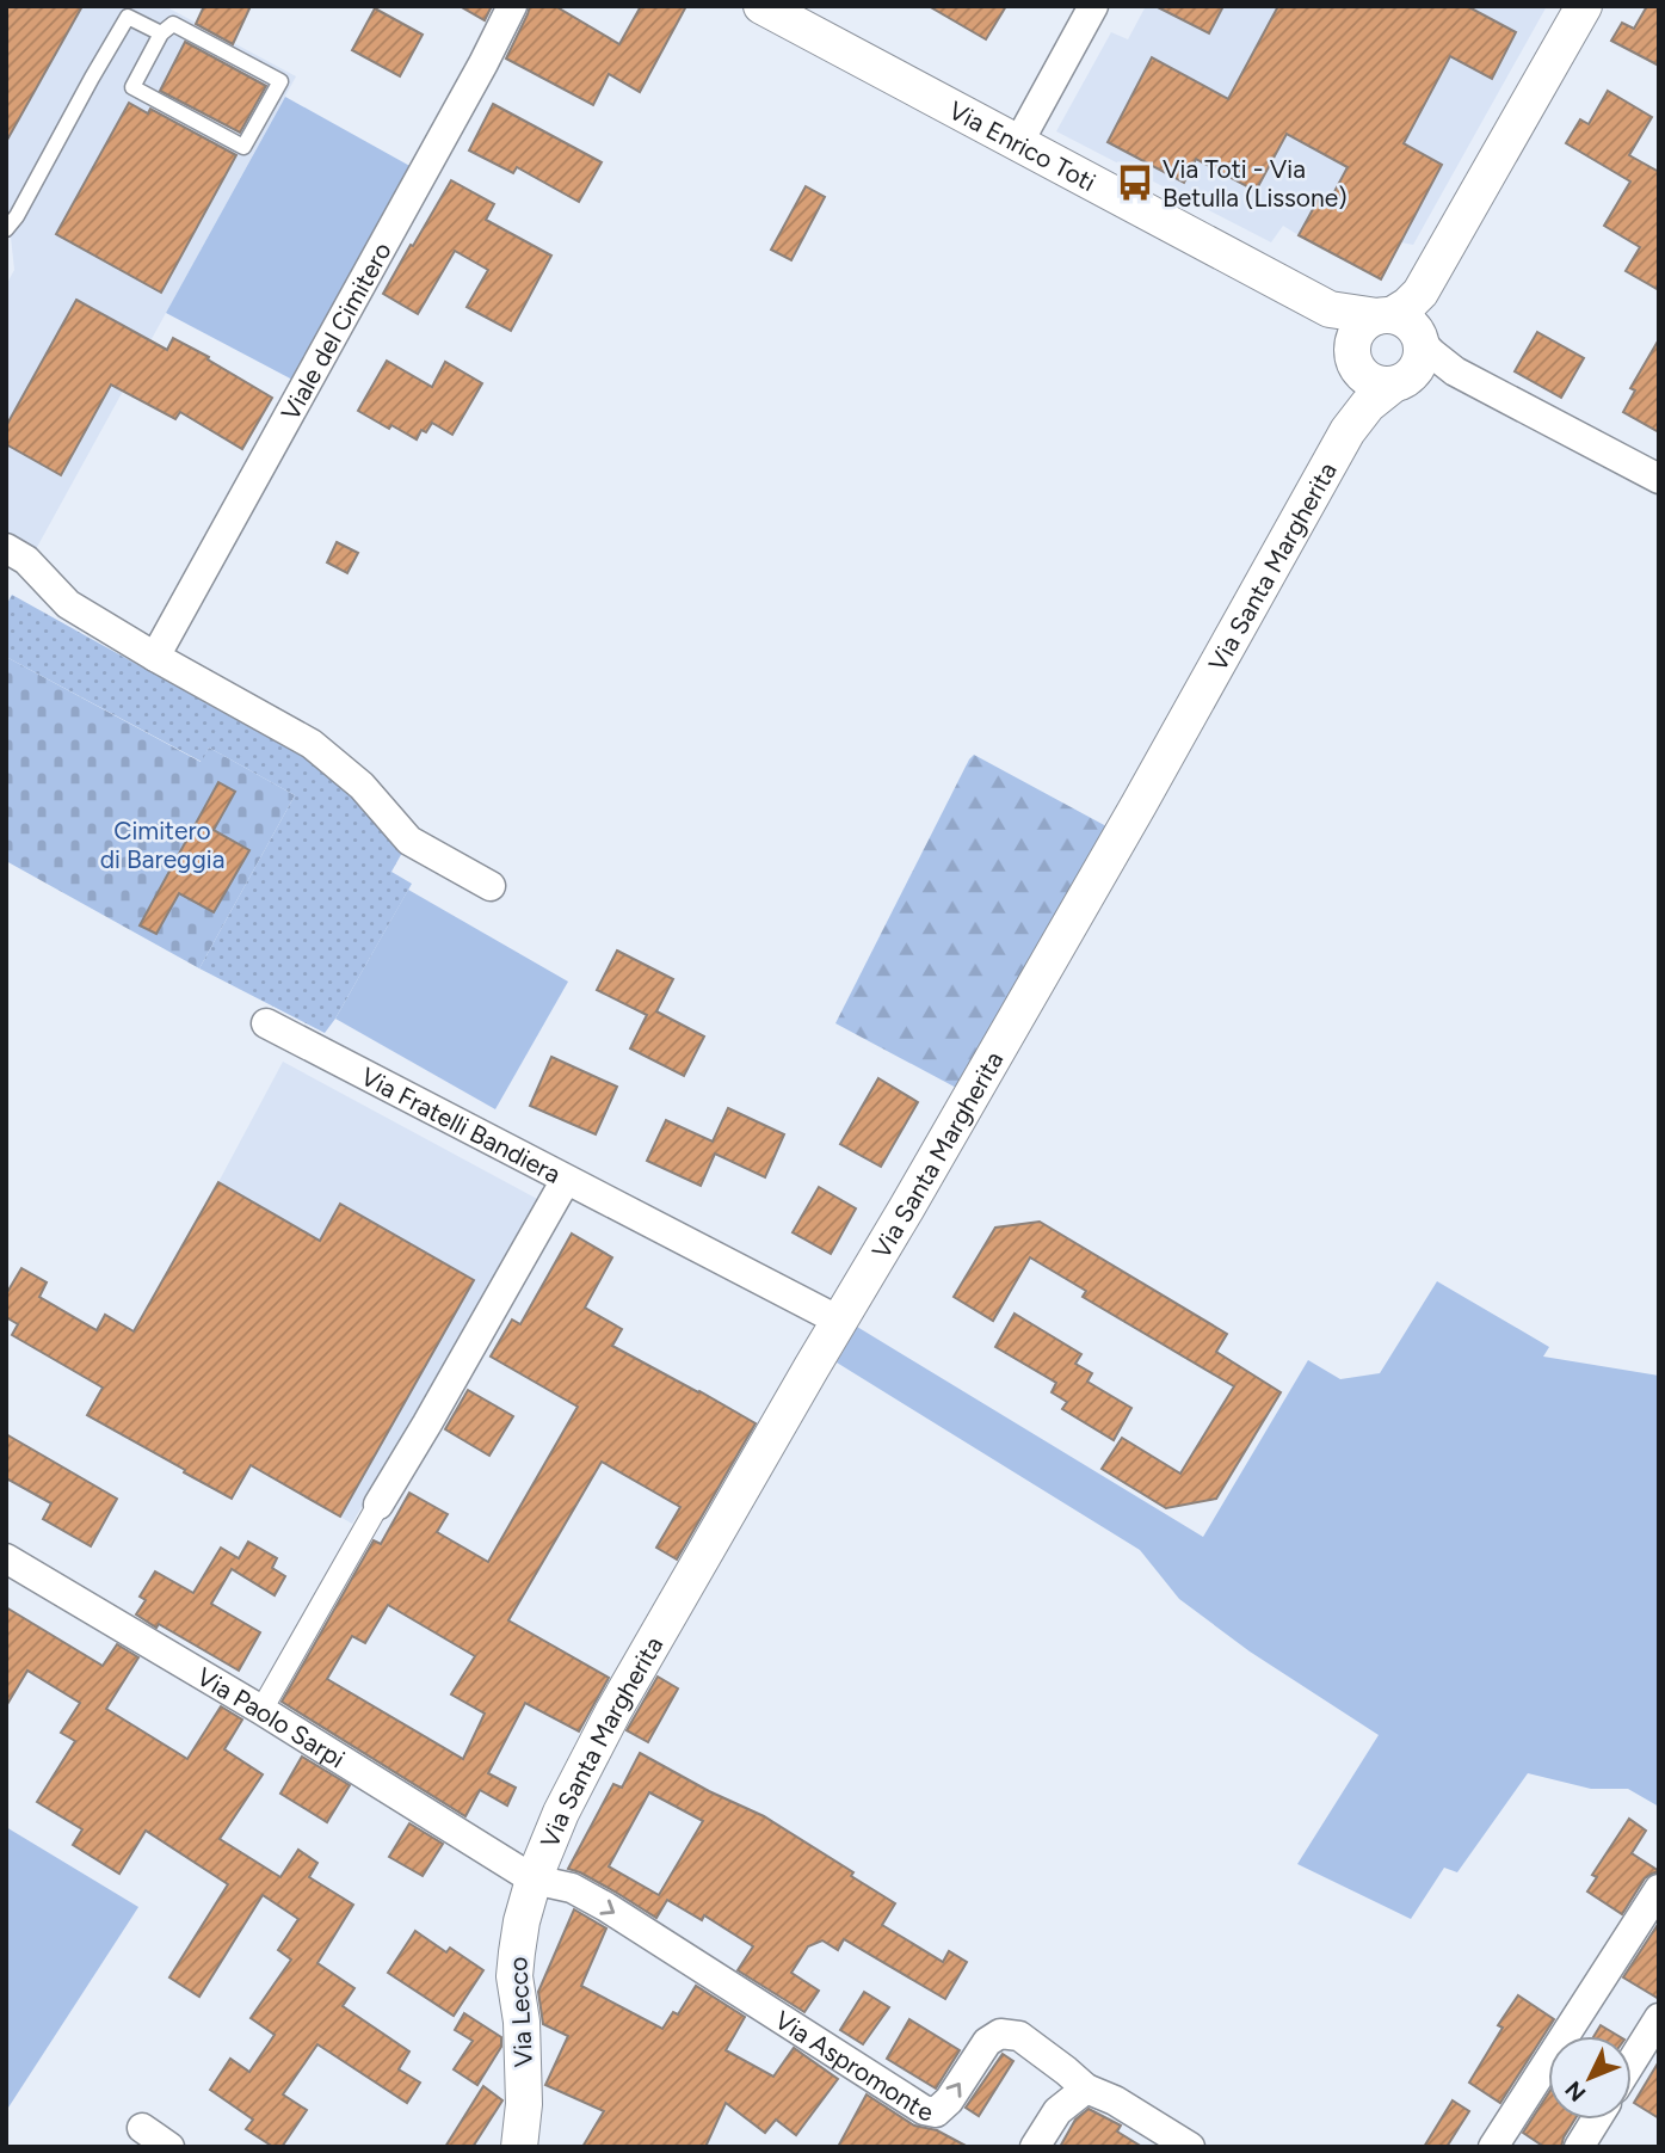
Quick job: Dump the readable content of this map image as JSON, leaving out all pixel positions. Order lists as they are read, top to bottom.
{
  "streets": {
    "street": [
      "Via Enrico Toti",
      "Viale del Cimitero",
      "Via Santa Margherita",
      "Via Fratelli Bandiera",
      "Via Paolo Sarpi",
      "Via Lecco",
      "Via Aspromonte"
    ]
  },
  "crossings": [
    ["Via Enrico Toti", "Via Santa Margherita"],
    ["Via Santa Margherita", "Via Fratelli Bandiera"],
    ["Via Santa Margherita", "Via Paolo Sarpi"],
    ["Via Santa Margherita", "Via Lecco"],
    ["Via Santa Margherita", "Via Aspromonte"],
    ["Via Paolo Sarpi", "Via Lecco"],
    ["Via Paolo Sarpi", "Via Aspromonte"],
    ["Via Lecco", "Via Aspromonte"]
  ],
  "one_way": ["Via Aspromonte"],
  "parks": ["Cimitero di Bareggia"],
  "places": {
    "bus stop": ["Via Toti - Via Betulla (Lissone)"]
  },
  "north": "bottom left"
}
